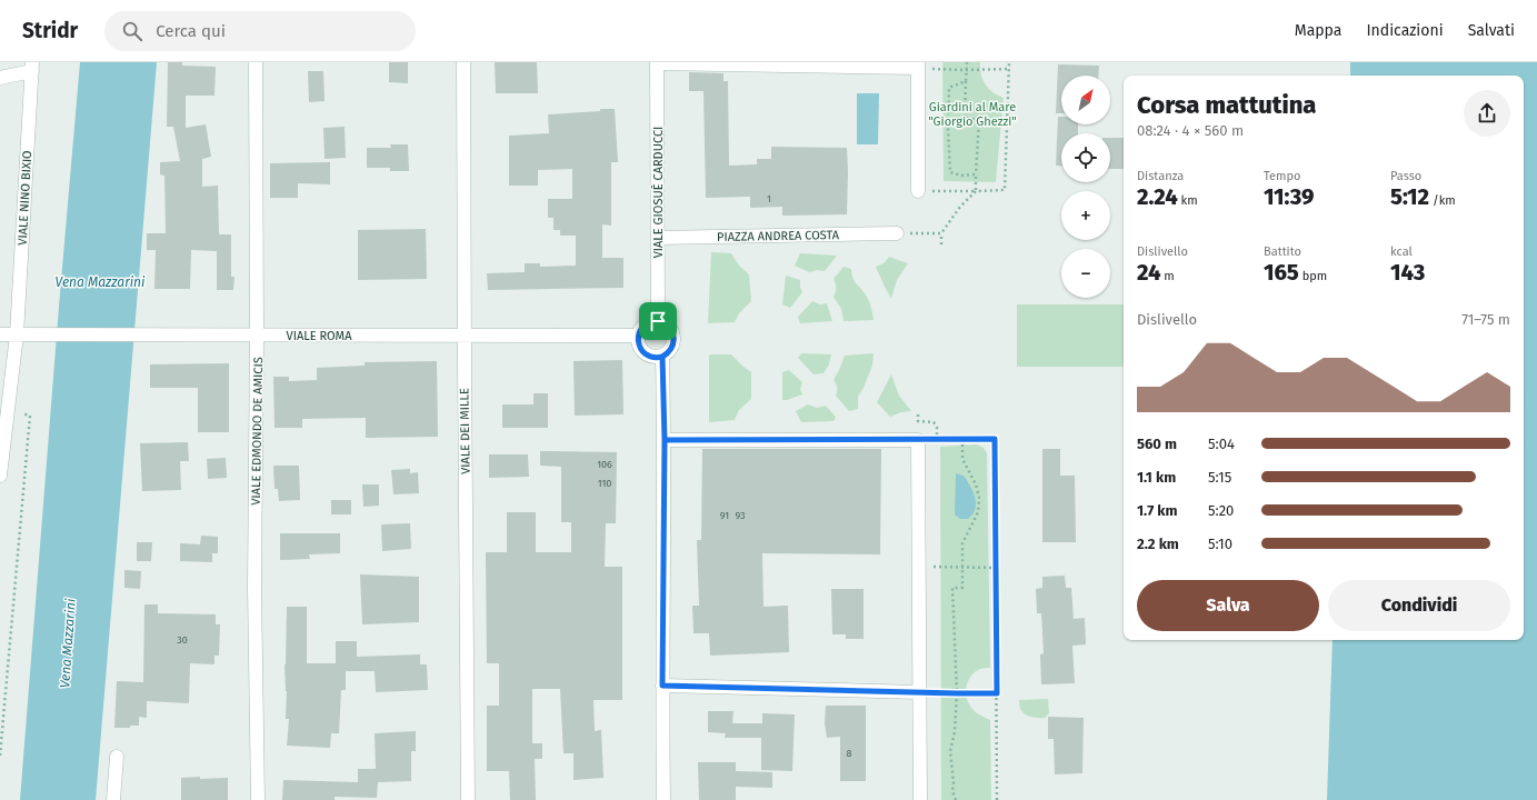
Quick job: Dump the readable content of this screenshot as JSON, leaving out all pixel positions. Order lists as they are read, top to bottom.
{
  "streets": {
    "street": [
      "VIALE GIOSUÈ CARDUCCI",
      "VIALE NINO BIXIO",
      "PIAZZA ANDREA COSTA",
      "VIALE ROMA",
      "VIALE EDMONDO DE AMICIS",
      "VIALE DEI MILLE"
    ]
  },
  "crossings": [
    ["VIALE GIOSUÈ CARDUCCI", "PIAZZA ANDREA COSTA"],
    ["VIALE GIOSUÈ CARDUCCI", "VIALE ROMA"],
    ["VIALE NINO BIXIO", "VIALE ROMA"],
    ["VIALE ROMA", "VIALE EDMONDO DE AMICIS"],
    ["VIALE ROMA", "VIALE DEI MILLE"]
  ],
  "water": ["Vena Mazzarini"],
  "parks": ["Giardini al Mare \"Giorgio Ghezzi\""],
  "house_numbers": [
    "1",
    "106",
    "110",
    "91",
    "93",
    "30",
    "8"
  ],
  "north": "top right",
  "page": {
    "header": "Stridr",
    "search": "Cerca qui",
    "nav": ["Mappa", "Indicazioni", "Salvati"],
    "map_buttons": ["+", "−"],
    "heading": ["Corsa mattutina", "08:24 · 4 × 560 m"],
    "stats": [
      ["Distanza", "2.24 km"],
      ["Tempo", "11:39"],
      ["Passo", "5:12 /km"],
      ["Dislivello", "24 m"],
      ["Battito", "165 bpm"],
      ["kcal", "143"]
    ],
    "chart": ["Dislivello", "71–75 m"],
    "list": [
      {
        "name": "560 m",
        "note": "5:04"
      },
      {
        "name": "1.1 km",
        "note": "5:15"
      },
      {
        "name": "1.7 km",
        "note": "5:20"
      },
      {
        "name": "2.2 km",
        "note": "5:10"
      }
    ],
    "buttons": ["Salva", "Condividi"]
  }
}
